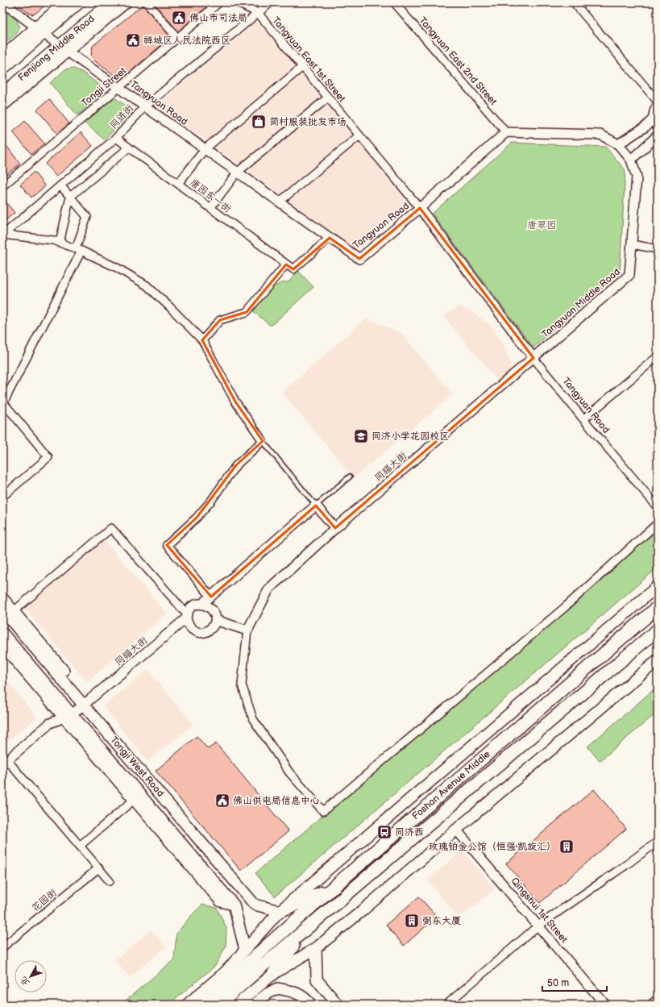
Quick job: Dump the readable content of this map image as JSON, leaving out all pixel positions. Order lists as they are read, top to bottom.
{
  "streets": {
    "highway": ["Foshan Avenue Middle"],
    "main road": ["Fenjiang Middle Road", "Tongji West Road"],
    "street": [
      "Tangyuan East 1st Street",
      "Tangyuan East 2nd Street",
      "Tongji Street",
      "Tangyuan Road",
      "同进街",
      "唐园东一街",
      "Tangyuan Middle Road",
      "同福大街",
      "花园街",
      "Qingshui 1st Street"
    ]
  },
  "crossings": [
    ["Fenjiang Middle Road", "Tangyuan Road"],
    ["Tangyuan East 1st Street", "Tangyuan Road"],
    ["Tangyuan East 1st Street", "同进街"],
    ["Tongji Street", "Tangyuan Road"],
    ["Tangyuan Road", "同进街"],
    ["Tangyuan Road", "唐园东一街"],
    ["Tangyuan Road", "Tangyuan Middle Road"],
    ["Tangyuan Road", "同福大街"],
    ["同进街", "唐园东一街"],
    ["Tangyuan Middle Road", "同福大街"],
    ["同福大街", "Tongji West Road"]
  ],
  "parks": ["唐翠园"],
  "places": {
    "public building": ["佛山市司法局", "禅城区人民法院西区", "佛山供电局信息中心"],
    "shop": ["简村服装批发市场"],
    "school or university": ["同济小学花园校区"],
    "bus stop": ["同济西"],
    "building": ["玫瑰铂金公馆（恒强·凯旋汇）", "弼东大厦"]
  },
  "scale_bar": "50 m",
  "north": "bottom left"
}
